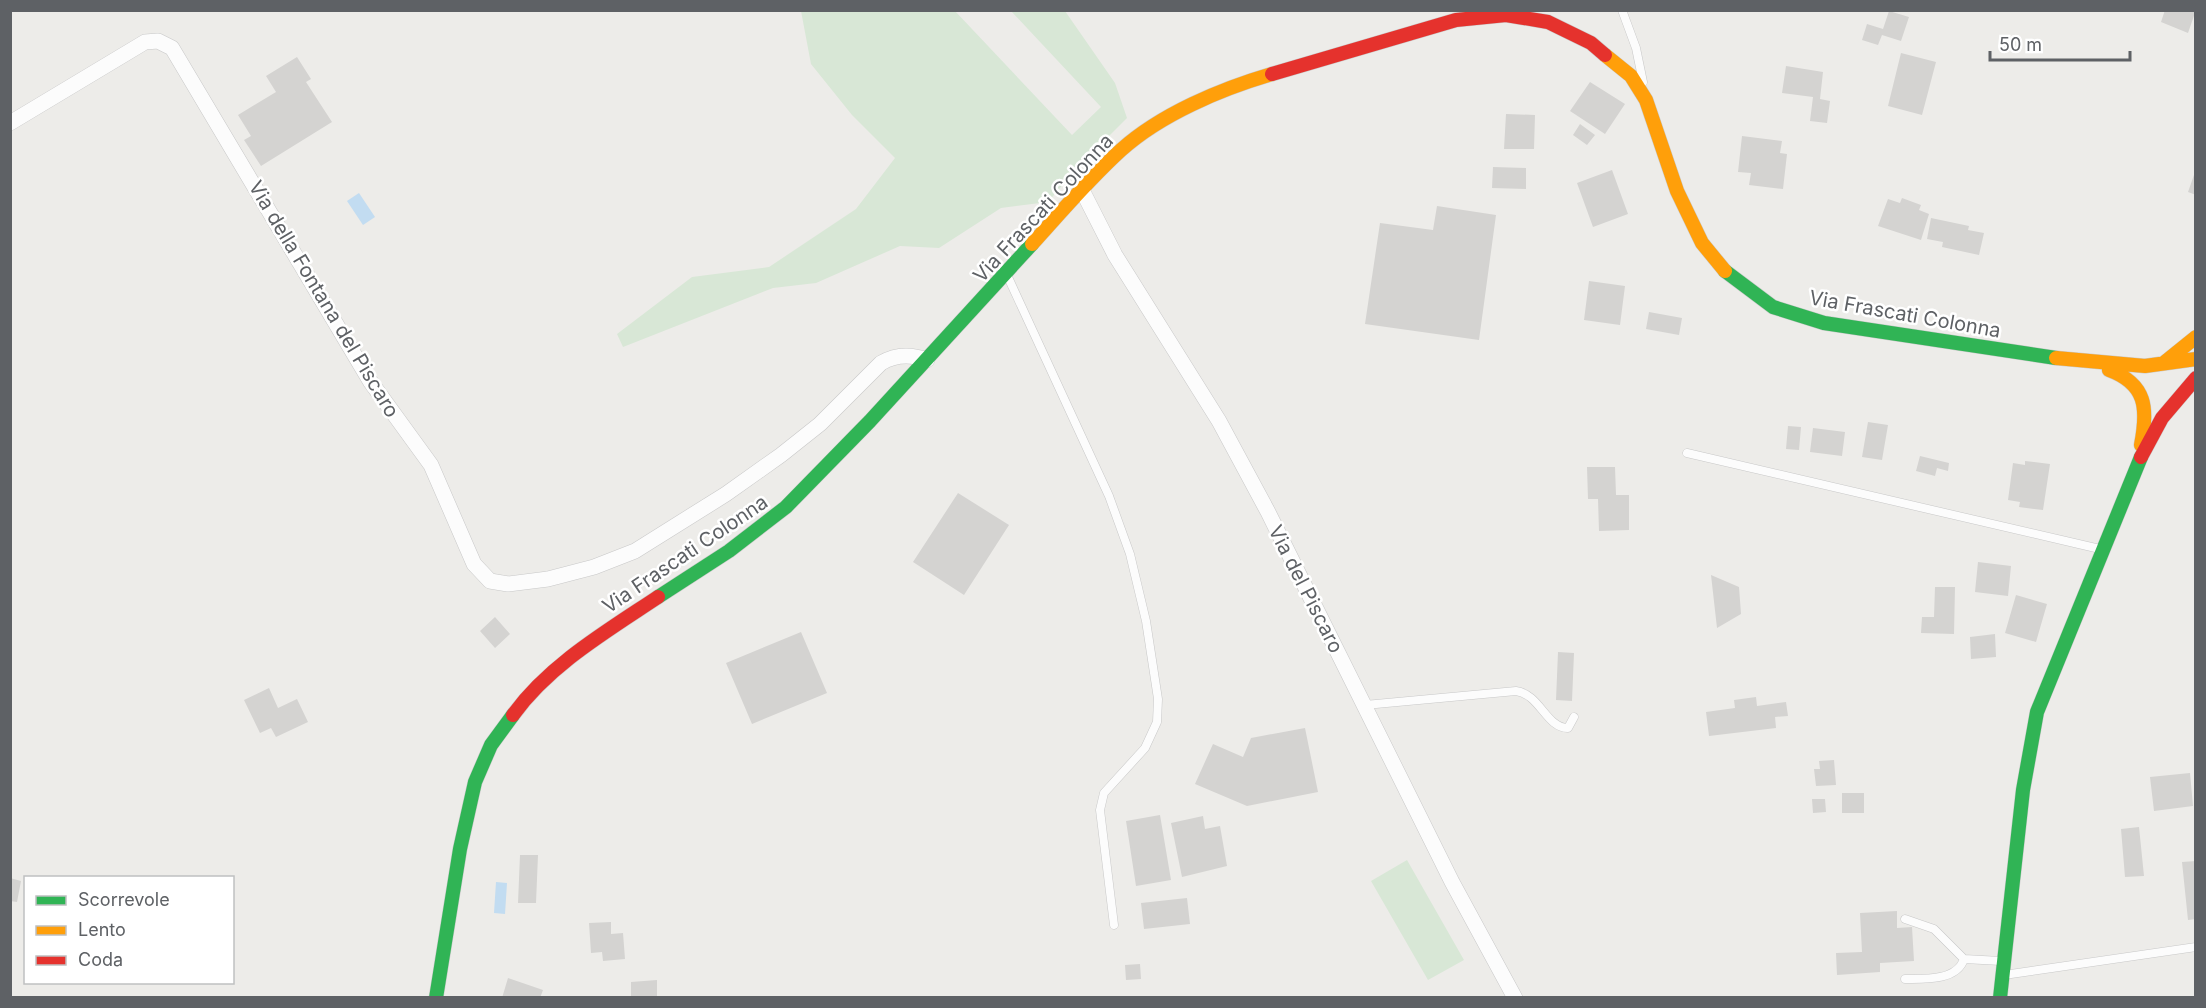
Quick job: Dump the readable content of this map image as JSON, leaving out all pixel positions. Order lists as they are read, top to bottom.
{
  "streets": {
    "street": ["Via Frascati Colonna", "Via della Fontana del Piscaro", "Via del Piscaro"]
  },
  "crossings": [
    ["Via Frascati Colonna", "Via della Fontana del Piscaro"],
    ["Via Frascati Colonna", "Via del Piscaro"]
  ],
  "legend": ["Scorrevole", "Lento", "Coda"],
  "scale_bar": "50 m"
}
